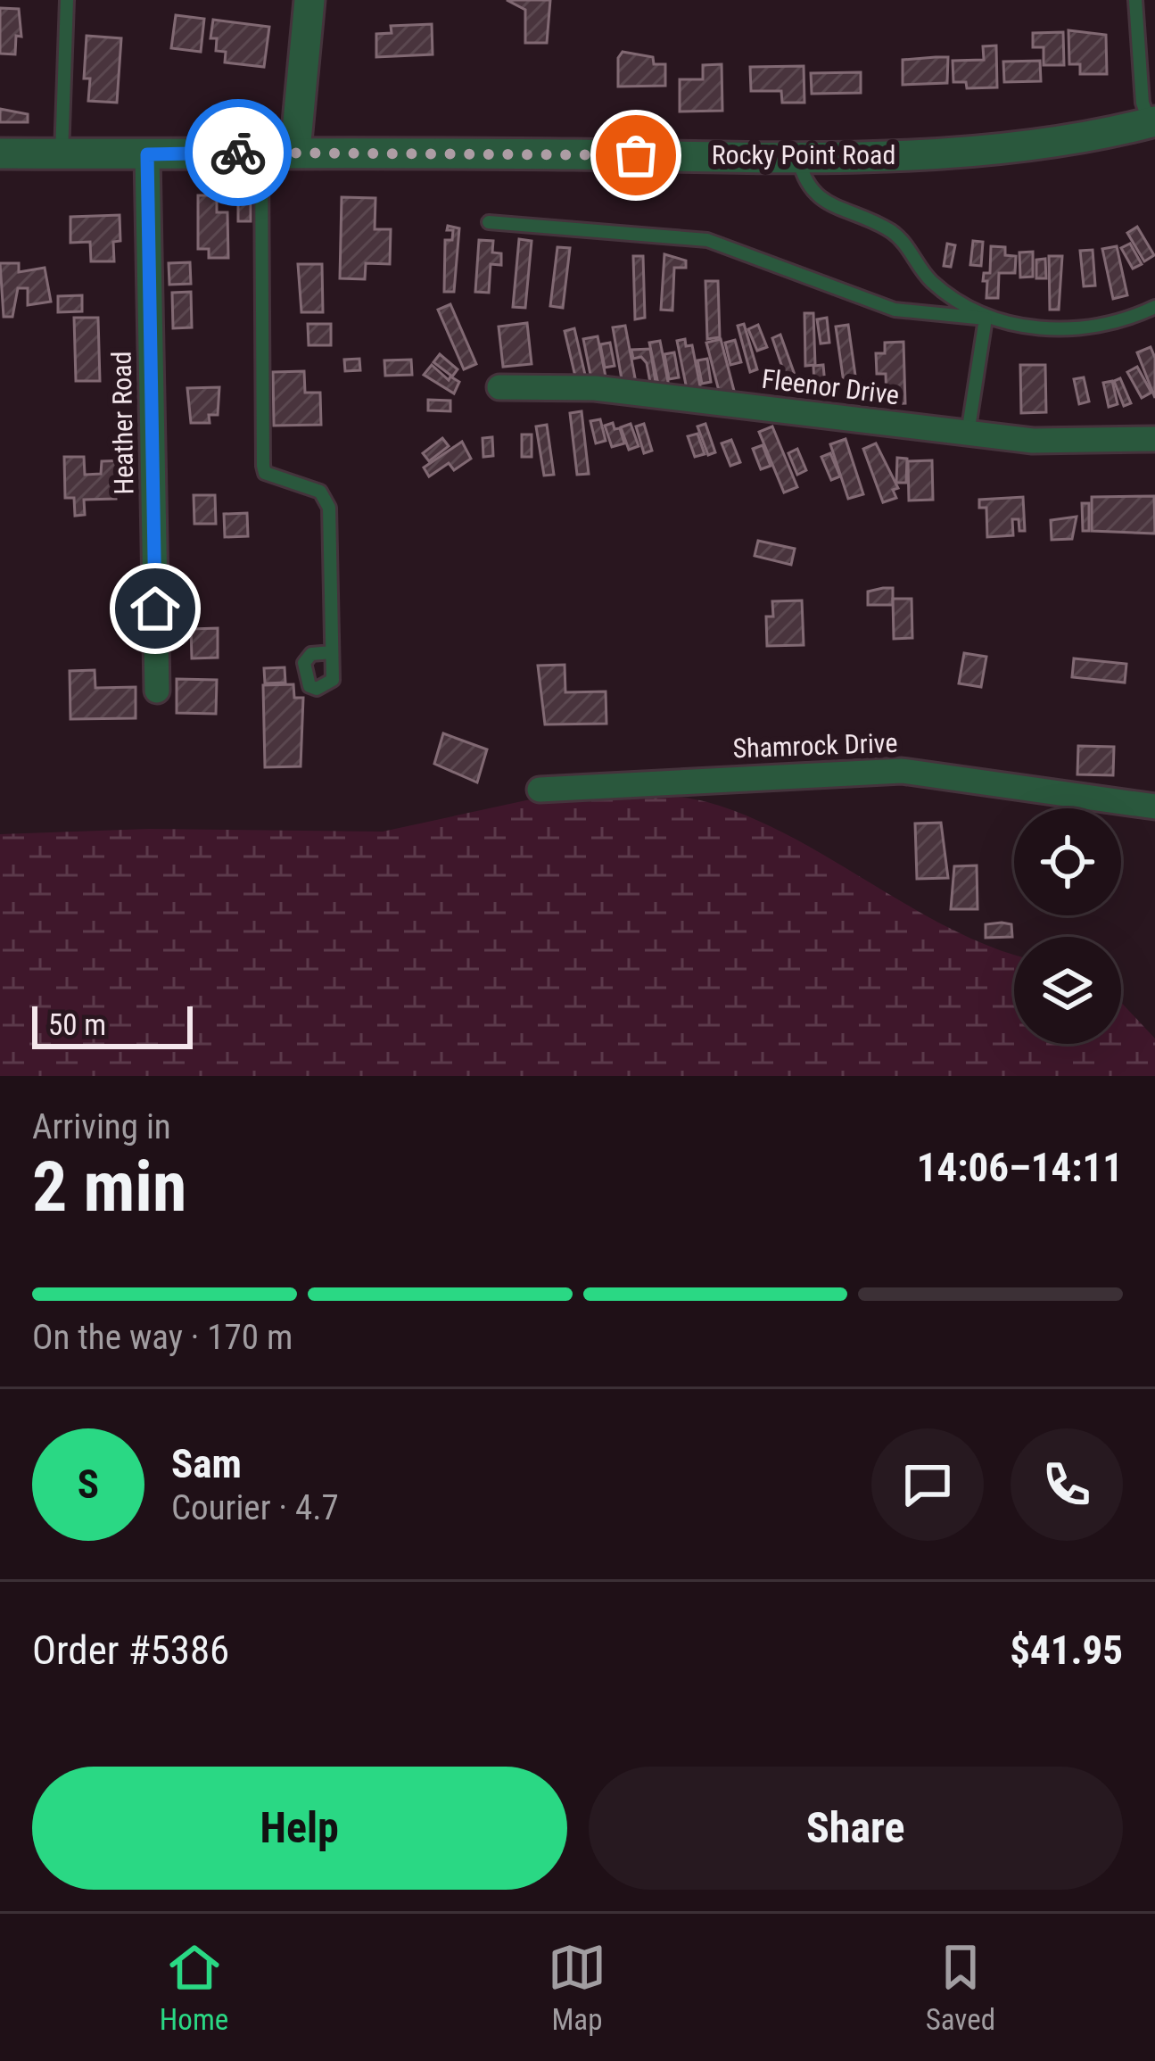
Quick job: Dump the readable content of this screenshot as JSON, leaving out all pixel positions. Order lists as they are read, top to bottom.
{
  "streets": {
    "street": [
      "Rocky Point Road",
      "Fleenor Drive",
      "Heather Road",
      "Shamrock Drive"
    ]
  },
  "crossings": [
    ["Rocky Point Road", "Heather Road"]
  ],
  "scale_bar": "50 m",
  "page": {
    "scale": "50 m",
    "heading": ["2 min", "Arriving in", "14:06–14:11"],
    "panel": [
      "Sam",
      "Courier · 4.7",
      "Order #5386",
      "$41.95"
    ],
    "bar": "On the way · 170 m",
    "round": "S",
    "buttons": ["Help", "Share"],
    "tabs": ["Home", "Map", "Saved"]
  }
}
